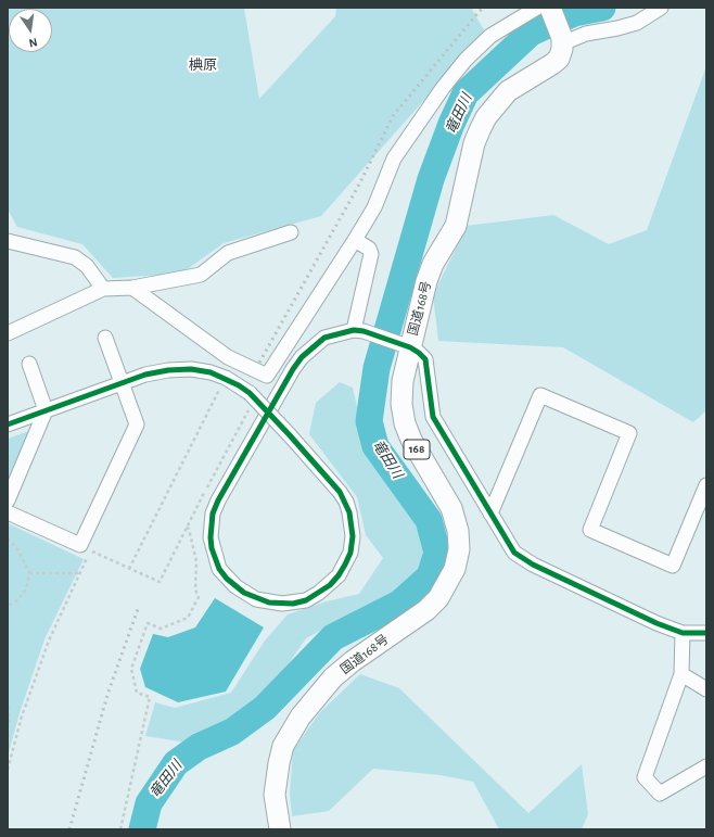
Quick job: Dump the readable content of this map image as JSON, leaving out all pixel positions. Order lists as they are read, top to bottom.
{
  "streets": {
    "highway": ["国道168号", "168"]
  },
  "districts": ["椣原"],
  "water": ["竜田川"],
  "north": "bottom"
}
